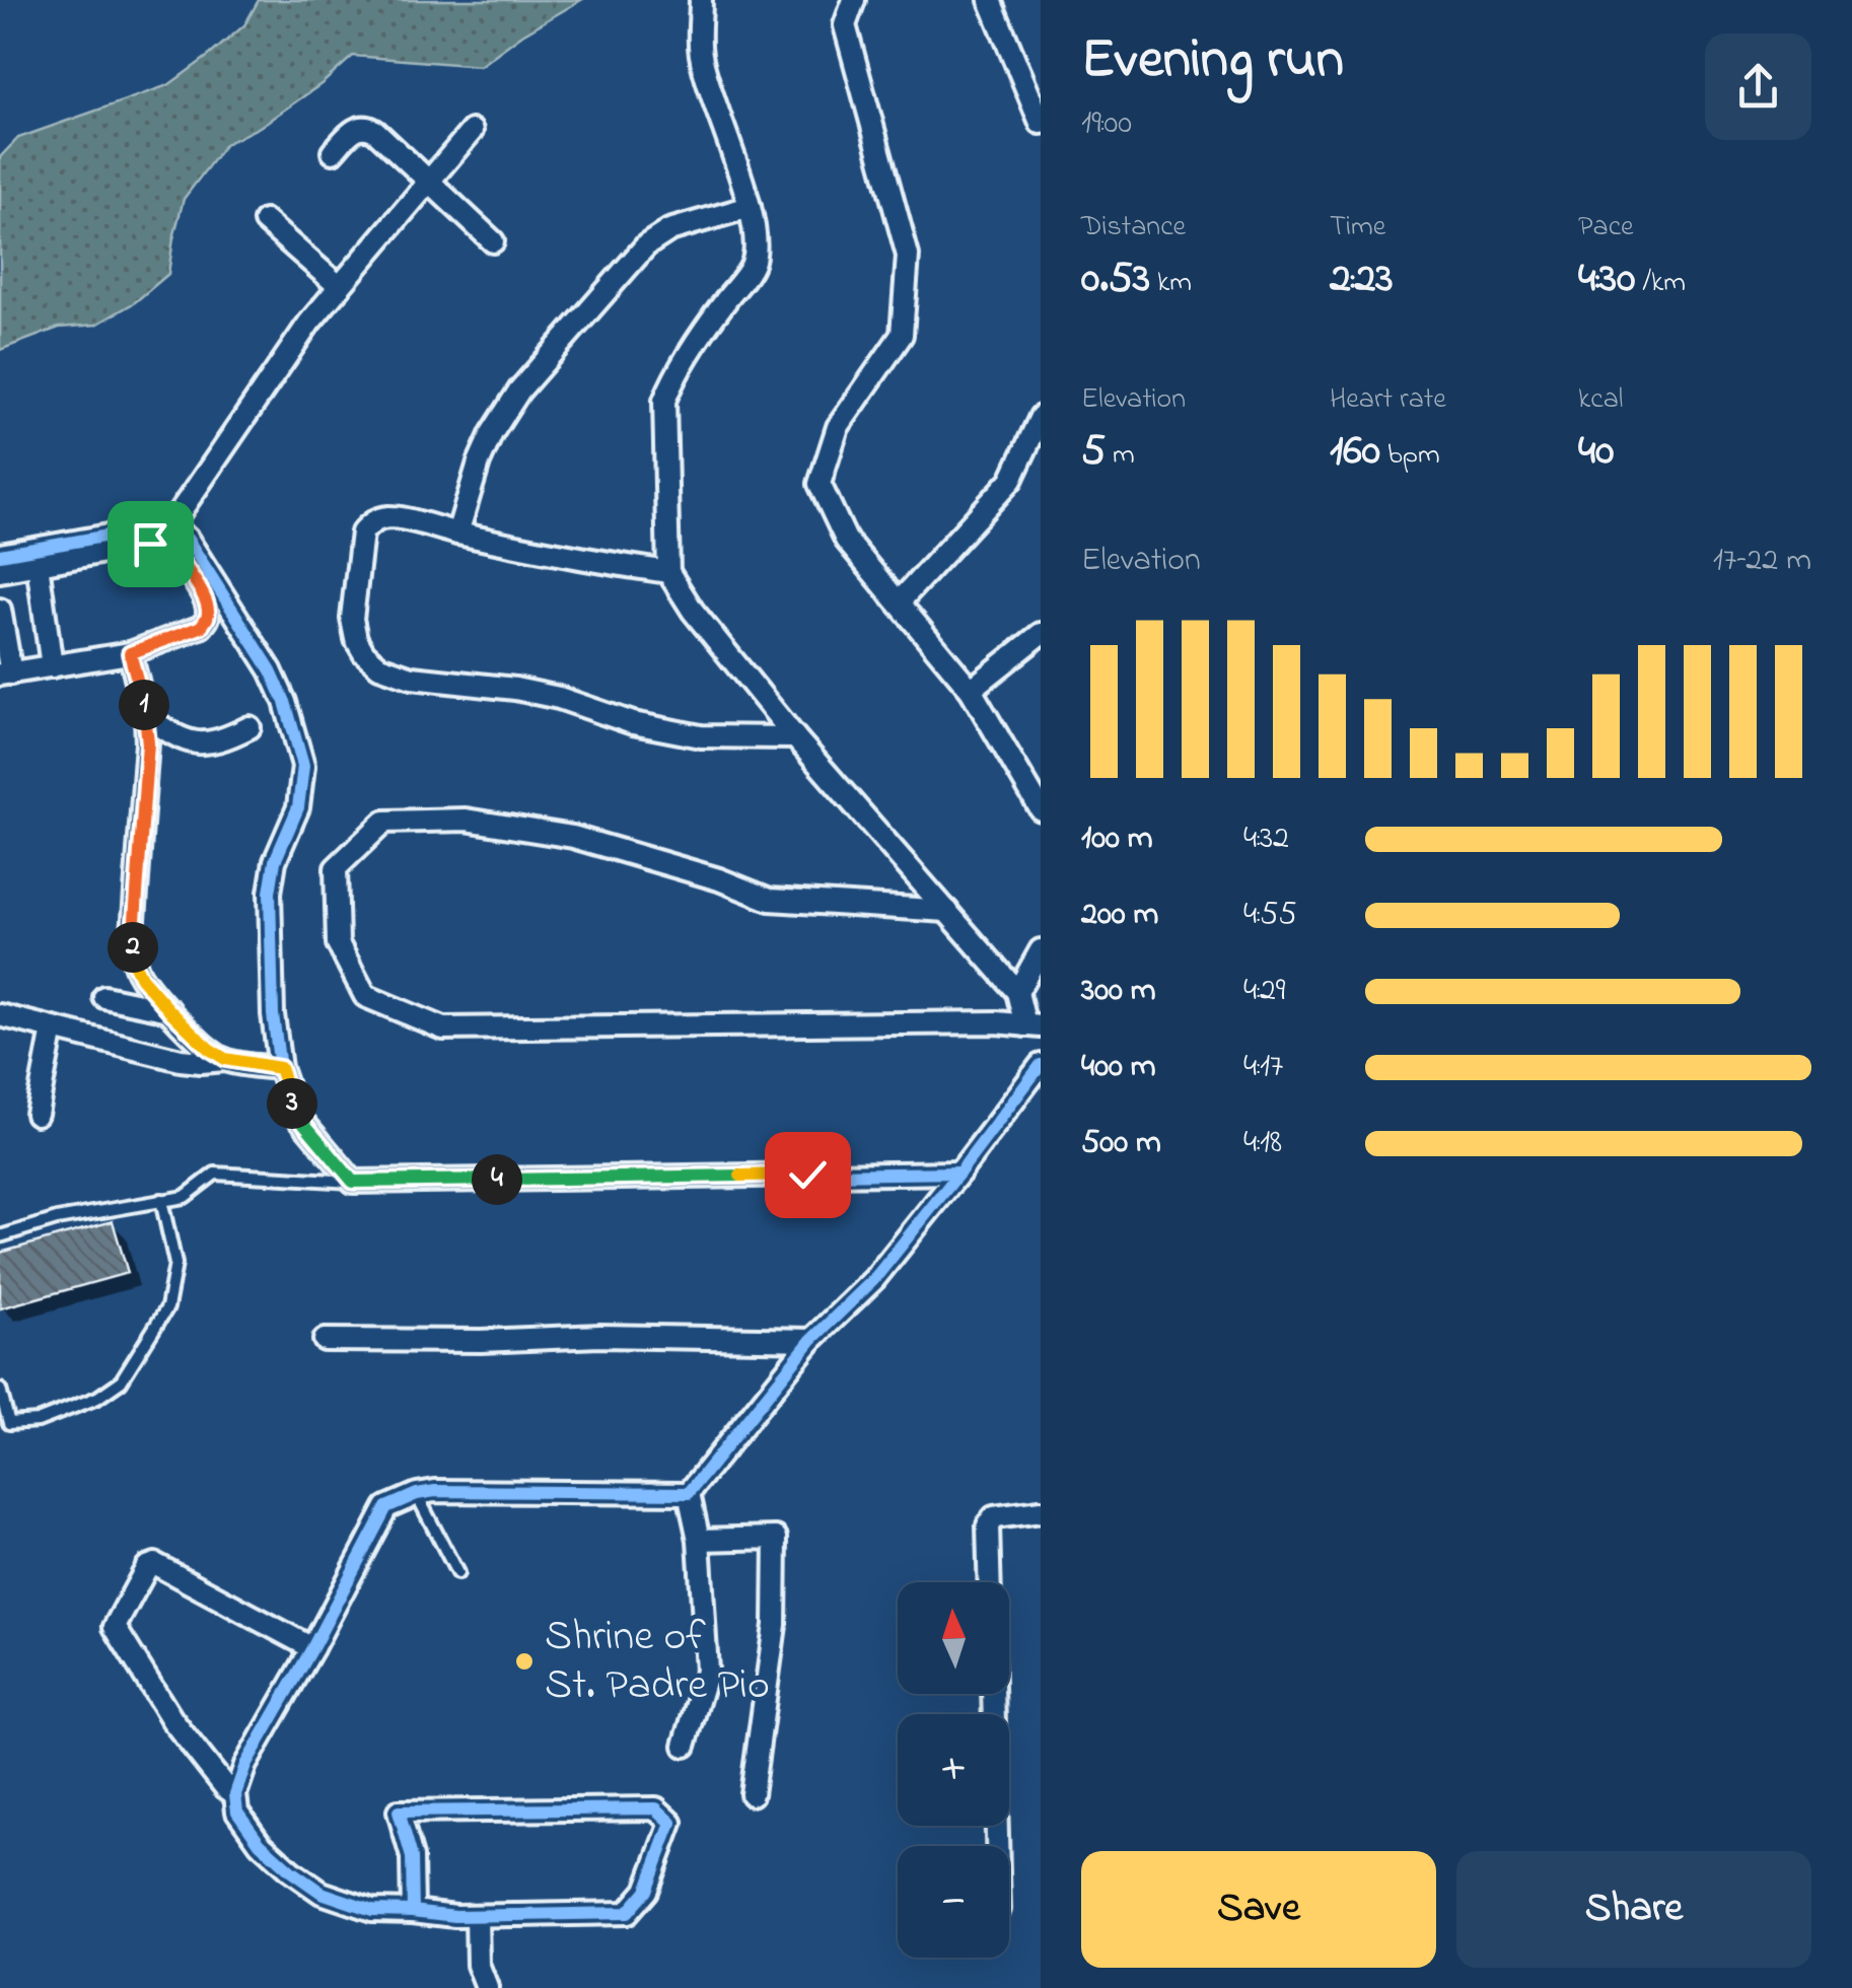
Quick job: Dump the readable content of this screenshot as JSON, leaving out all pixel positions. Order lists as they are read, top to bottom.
{
  "places": ["Shrine of St. Padre Pio"],
  "north": "top",
  "page": {
    "heading": ["Evening run", "19:00"],
    "stats": [
      ["Distance", "0.53 km"],
      ["Time", "2:23"],
      ["Pace", "4:30 /km"],
      ["Elevation", "5 m"],
      ["Heart rate", "160 bpm"],
      ["kcal", "40"]
    ],
    "chart": ["Elevation", "17–22 m"],
    "pins": [
      "1",
      "2",
      "3",
      "4"
    ],
    "list": [
      {
        "name": "100 m",
        "note": "4:32"
      },
      {
        "name": "200 m",
        "note": "4:55"
      },
      {
        "name": "300 m",
        "note": "4:29"
      },
      {
        "name": "400 m",
        "note": "4:17"
      },
      {
        "name": "500 m",
        "note": "4:18"
      }
    ],
    "map_buttons": ["+", "−"],
    "buttons": ["Save", "Share"]
  }
}
